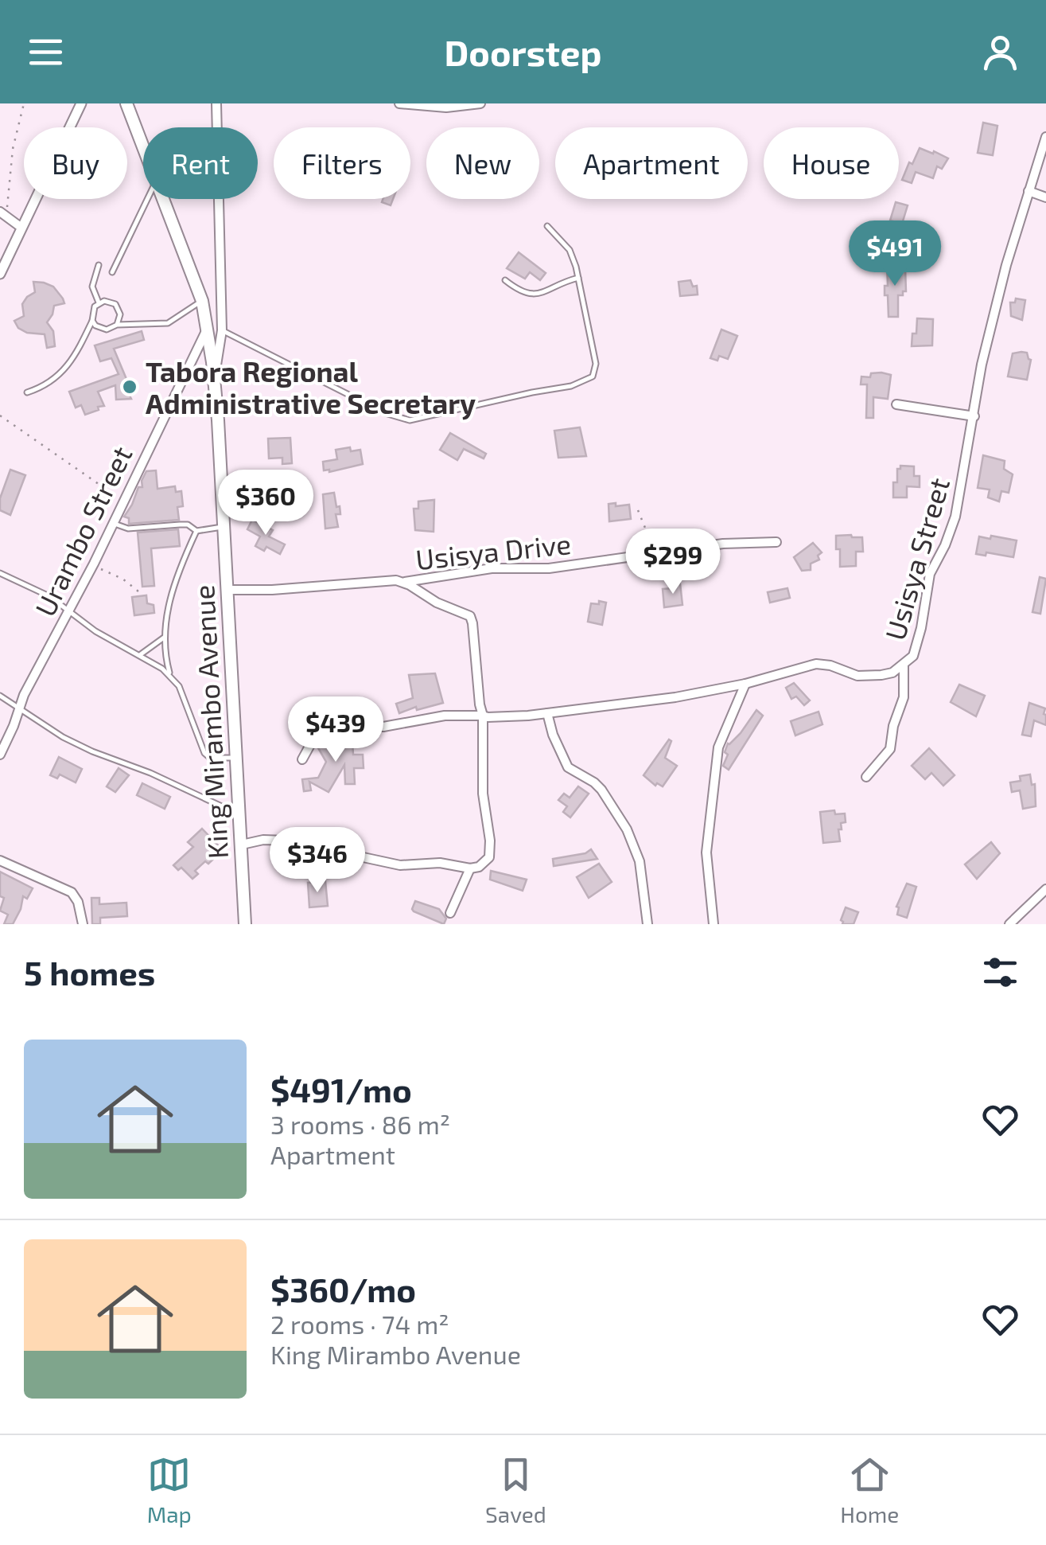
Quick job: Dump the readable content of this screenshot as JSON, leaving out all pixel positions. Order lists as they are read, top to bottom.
{
  "streets": {
    "main road": ["King Mirambo Avenue"],
    "street": ["Urambo Street", "Usisya Drive", "Usisya Street"]
  },
  "crossings": [
    ["Urambo Street", "King Mirambo Avenue"]
  ],
  "places": ["Tabora Regional Administrative Secretary"],
  "page": {
    "header": "Doorstep",
    "chip": [
      "Buy",
      "Rent",
      "Filters",
      "New",
      "Apartment",
      "House"
    ],
    "price": [
      "$491",
      "$360",
      "$299",
      "$439",
      "$346"
    ],
    "heading": "5 homes",
    "list": [
      {
        "name": "$491/mo",
        "note": "3 rooms · 86 m² · Apartment"
      },
      {
        "name": "$360/mo",
        "note": "2 rooms · 74 m² · King Mirambo Avenue"
      }
    ],
    "tabs": ["Map", "Saved", "Home"]
  }
}
